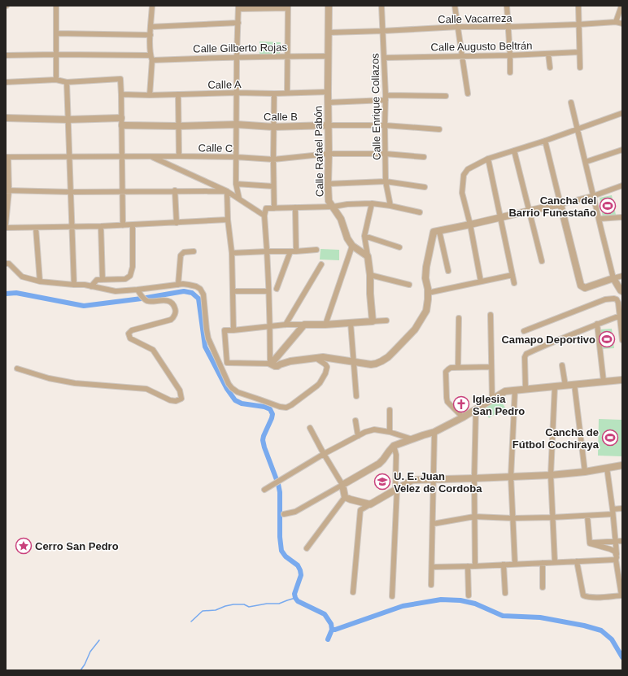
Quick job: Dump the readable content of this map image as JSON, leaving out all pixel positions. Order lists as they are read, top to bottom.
{
  "streets": {
    "street": [
      "Calle Vacarreza",
      "Calle Augusto Beltrán",
      "Calle Gilberto Rojas",
      "Calle A",
      "Calle Enrique Collazos",
      "Calle B",
      "Calle C",
      "Calle Rafael Pabón"
    ]
  },
  "crossings": [
    ["Calle Vacarreza", "Calle Enrique Collazos"],
    ["Calle Vacarreza", "Calle Rafael Pabón"],
    ["Calle Augusto Beltrán", "Calle Enrique Collazos"],
    ["Calle Gilberto Rojas", "Calle Rafael Pabón"],
    ["Calle A", "Calle Rafael Pabón"],
    ["Calle Enrique Collazos", "Calle B"],
    ["Calle Enrique Collazos", "Calle C"],
    ["Calle B", "Calle Rafael Pabón"],
    ["Calle C", "Calle Rafael Pabón"]
  ],
  "places": {
    "sports": ["Cancha del Barrio Funestaño", "Camapo Deportivo", "Cancha de Fútbol Cochiraya"],
    "church": ["Iglesia San Pedro"],
    "school or university": ["U. E. Juan Velez de Cordoba"],
    "place": ["Cerro San Pedro"]
  }
}
